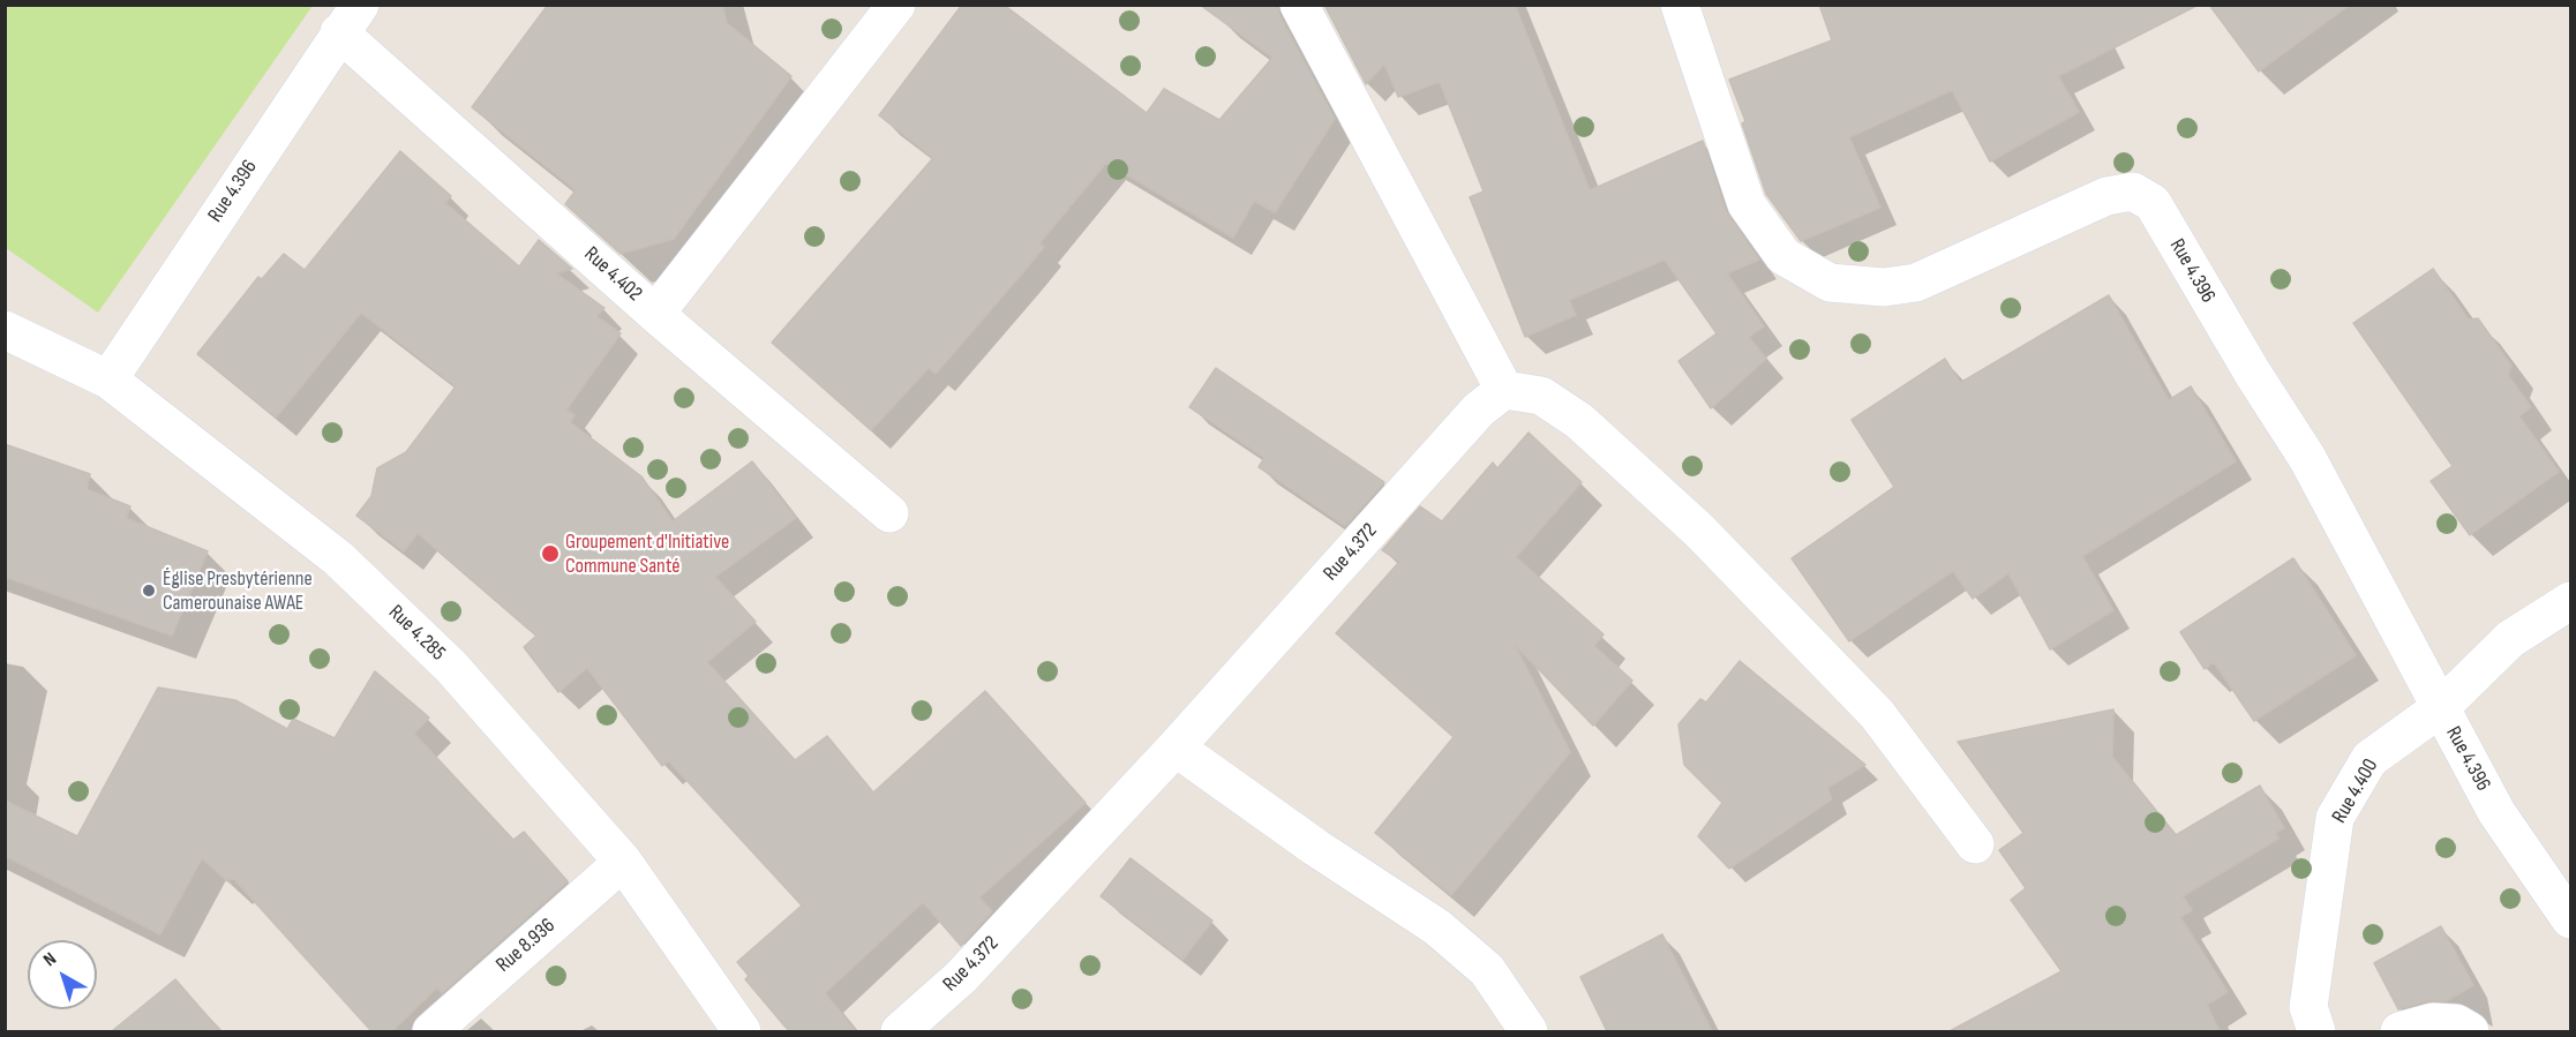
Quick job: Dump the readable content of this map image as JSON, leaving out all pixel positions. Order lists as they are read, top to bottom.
{
  "streets": {
    "street": [
      "Rue 4.396",
      "Rue 4.402",
      "Rue 4.372",
      "Rue 4.285",
      "Rue 4.400",
      "Rue 8.936"
    ]
  },
  "crossings": [
    ["Rue 4.396", "Rue 4.402"],
    ["Rue 4.396", "Rue 4.285"],
    ["Rue 4.396", "Rue 4.400"],
    ["Rue 4.285", "Rue 8.936"]
  ],
  "places": ["Groupement d'Initiative Commune Santé", "Église Presbytérienne Camerounaise AWAE"],
  "north": "top left"
}
